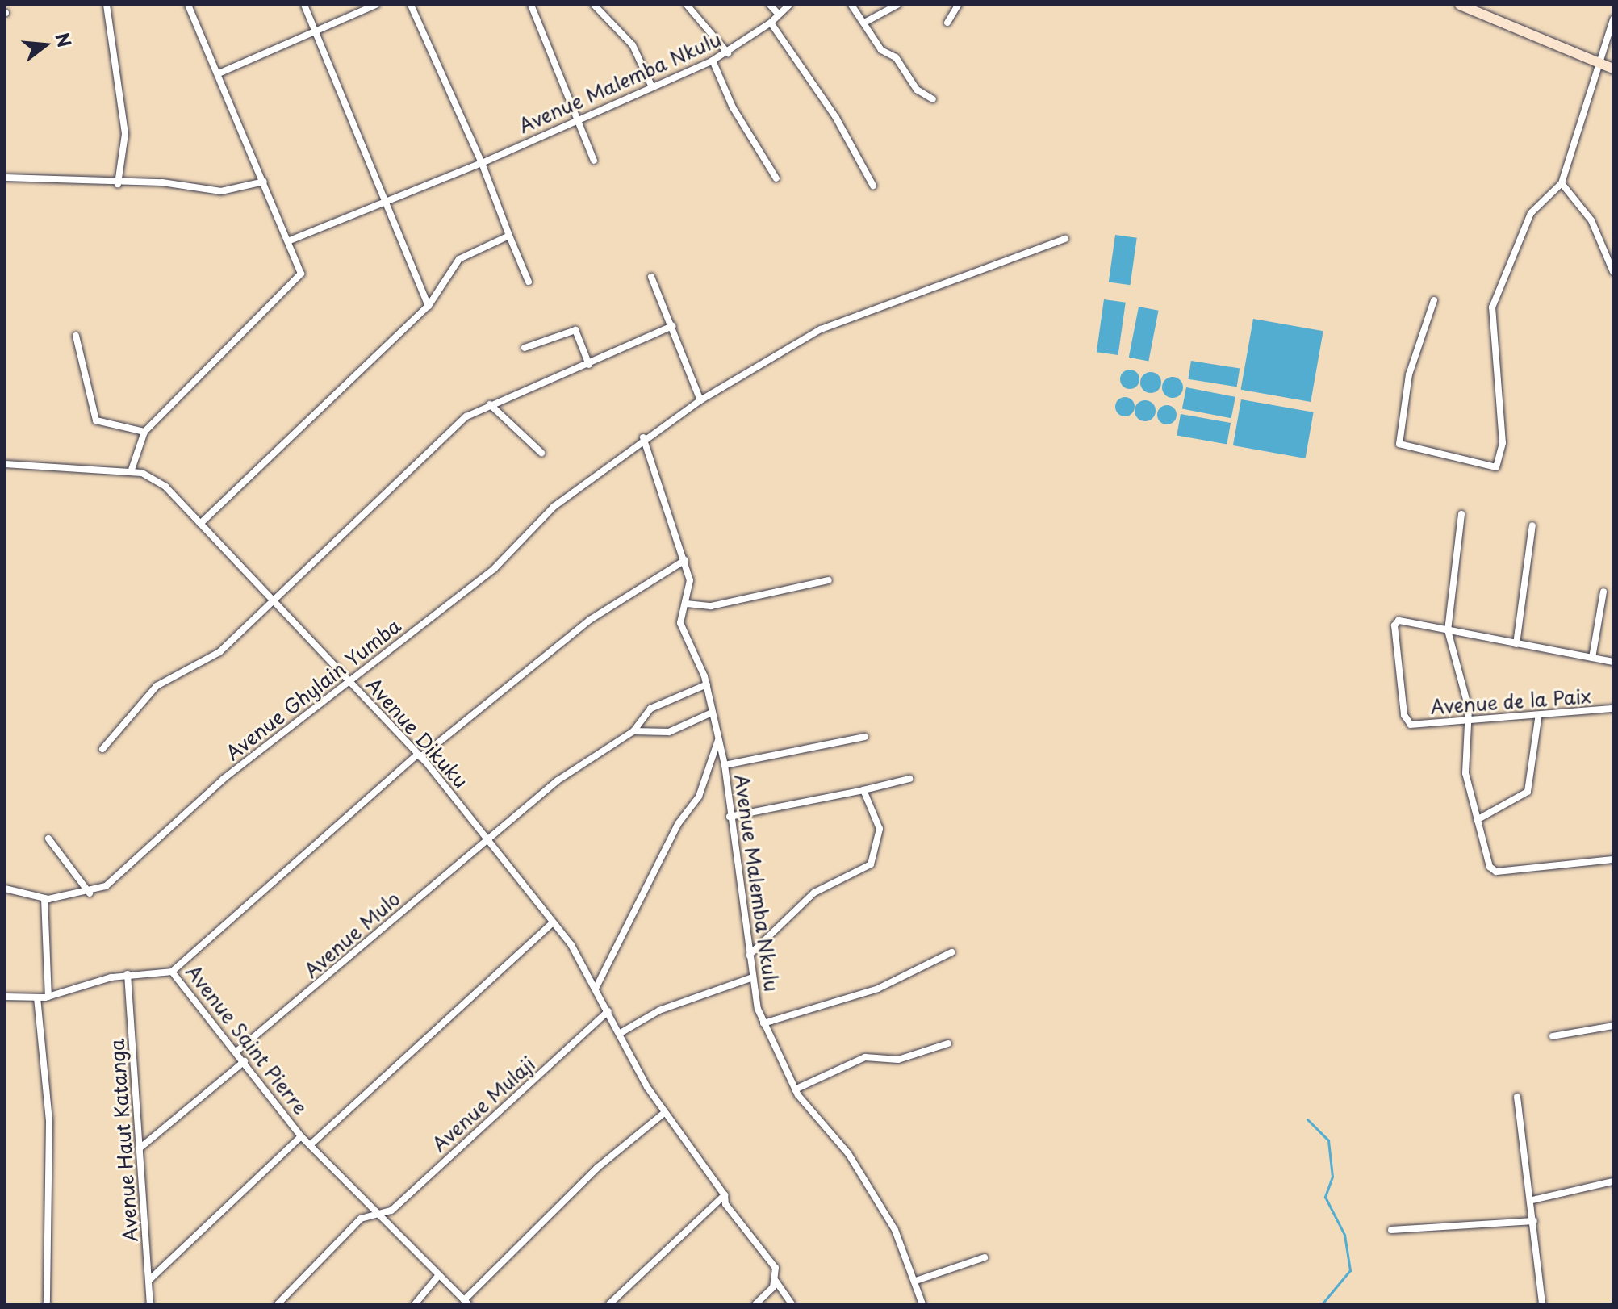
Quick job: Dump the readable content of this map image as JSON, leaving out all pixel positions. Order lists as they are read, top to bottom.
{
  "streets": {
    "street": [
      "Avenue Malemba Nkulu",
      "Avenue Ghylain Yumba",
      "Avenue de la Paix",
      "Avenue Dikuku",
      "Avenue Mulo",
      "Avenue Saint Pierre",
      "Avenue Mulaji",
      "Avenue Haut Katanga"
    ]
  },
  "crossings": [
    ["Avenue Malemba Nkulu", "Avenue Ghylain Yumba"],
    ["Avenue Malemba Nkulu", "Avenue Mulo"],
    ["Avenue Malemba Nkulu", "Avenue Saint Pierre"],
    ["Avenue Ghylain Yumba", "Avenue Dikuku"],
    ["Avenue Dikuku", "Avenue Mulo"],
    ["Avenue Dikuku", "Avenue Saint Pierre"],
    ["Avenue Dikuku", "Avenue Mulaji"],
    ["Avenue Mulo", "Avenue Saint Pierre"],
    ["Avenue Saint Pierre", "Avenue Mulaji"]
  ],
  "north": "right"
}
